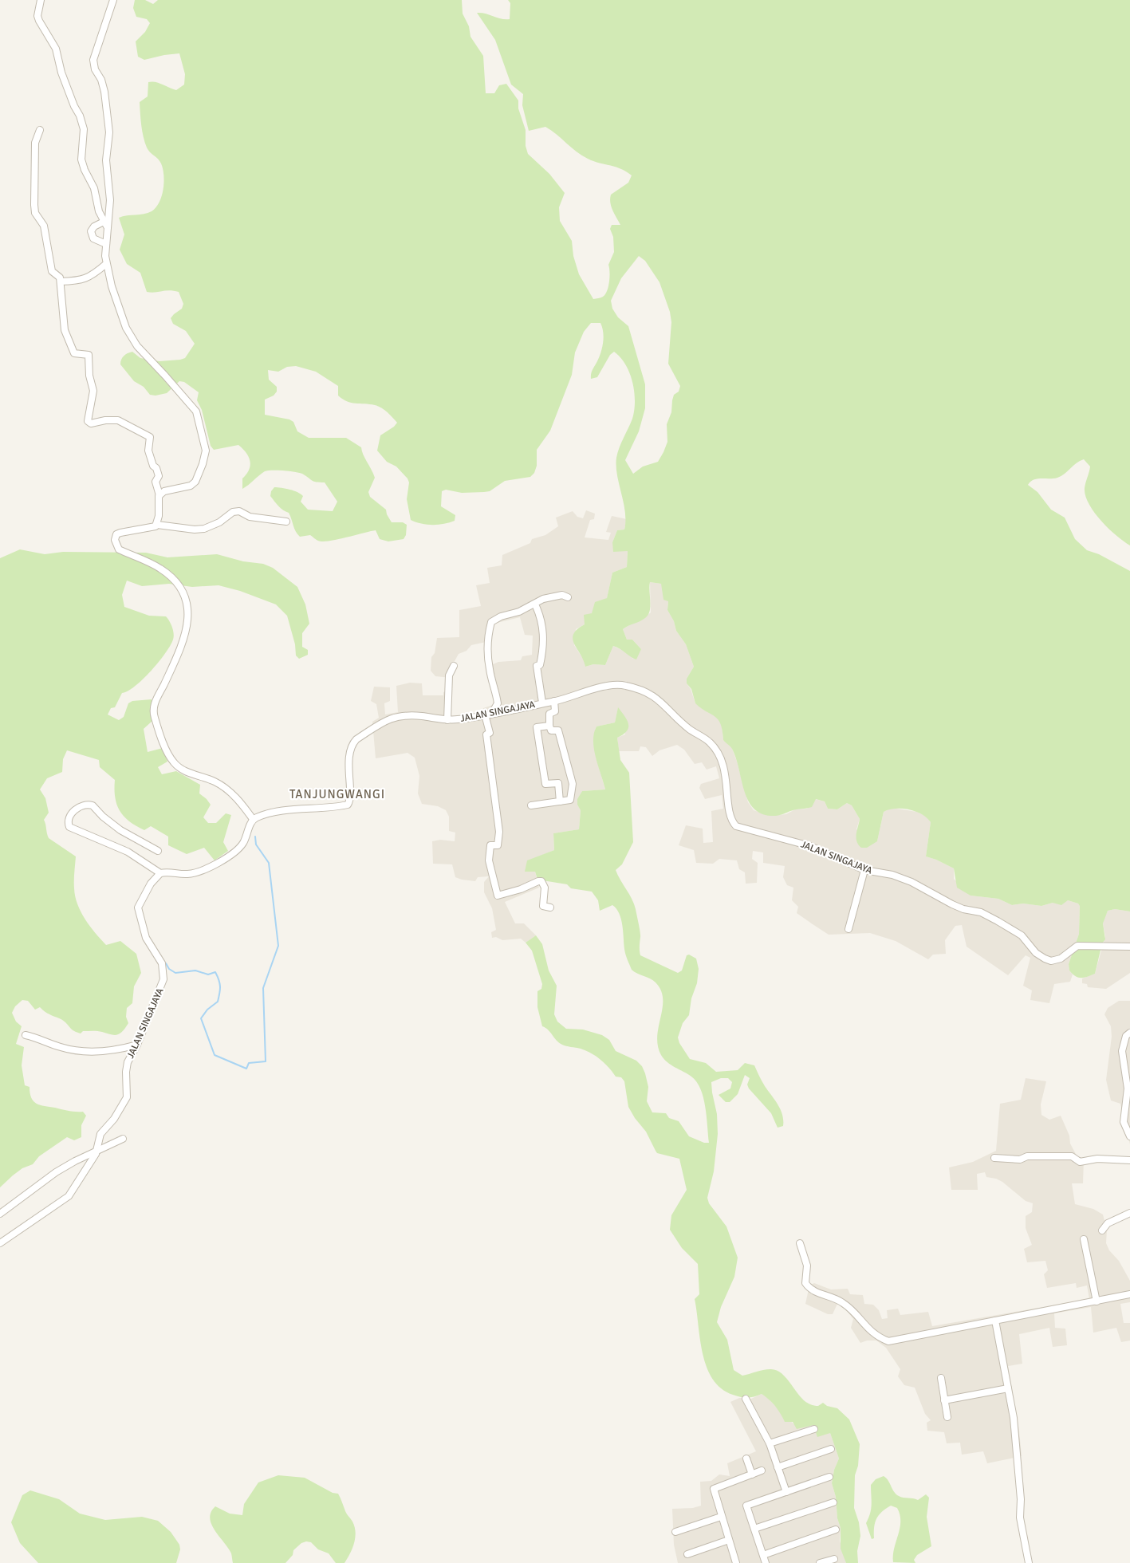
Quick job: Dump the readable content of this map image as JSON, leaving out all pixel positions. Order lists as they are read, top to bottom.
{
  "streets": {
    "street": ["JALAN SINGAJAYA"]
  },
  "districts": ["TANJUNGWANGI"]
}
